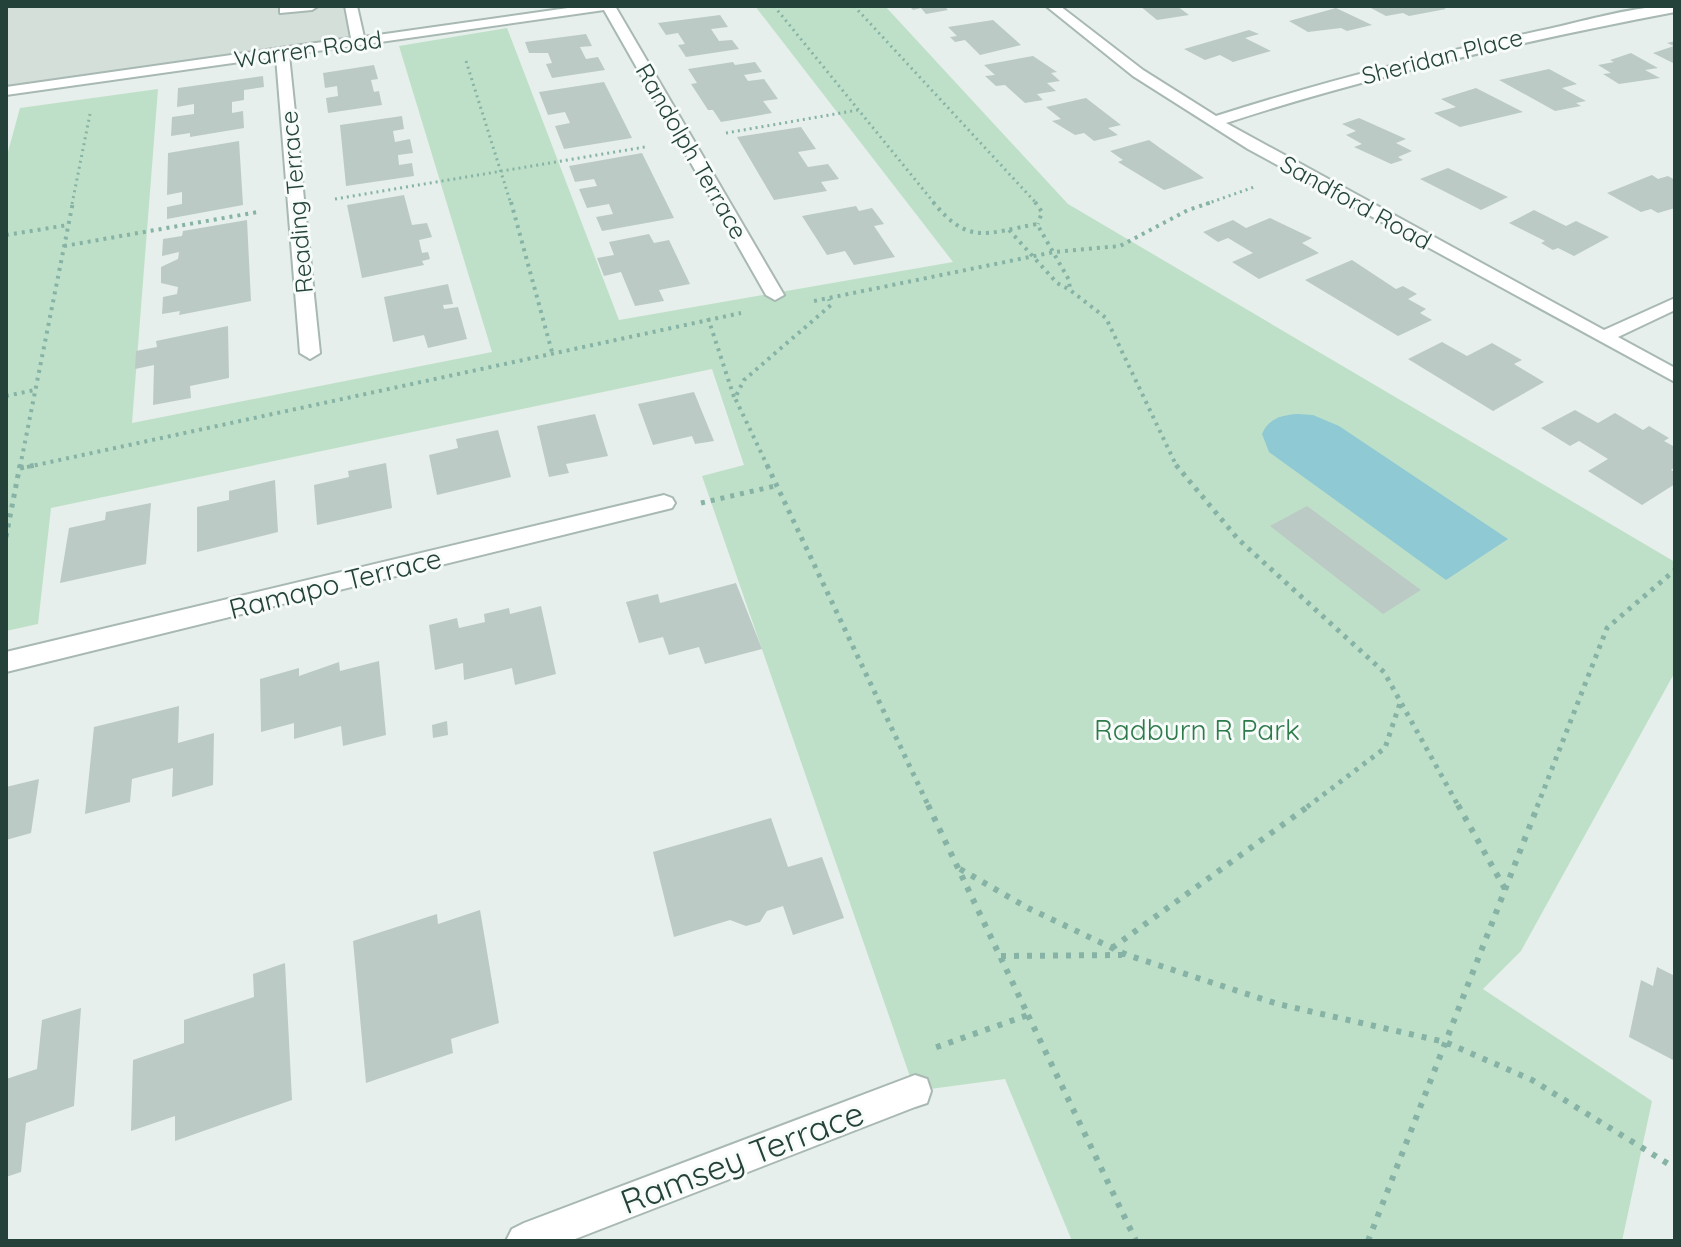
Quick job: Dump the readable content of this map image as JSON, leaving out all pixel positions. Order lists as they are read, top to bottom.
{
  "streets": {
    "street": [
      "Warren Road",
      "Sheridan Place",
      "Randolph Terrace",
      "Reading Terrace",
      "Sandford Road",
      "Ramapo Terrace",
      "Ramsey Terrace"
    ]
  },
  "crossings": [
    ["Warren Road", "Randolph Terrace"],
    ["Warren Road", "Reading Terrace"],
    ["Sheridan Place", "Sandford Road"]
  ],
  "parks": ["Radburn R Park"]
}
